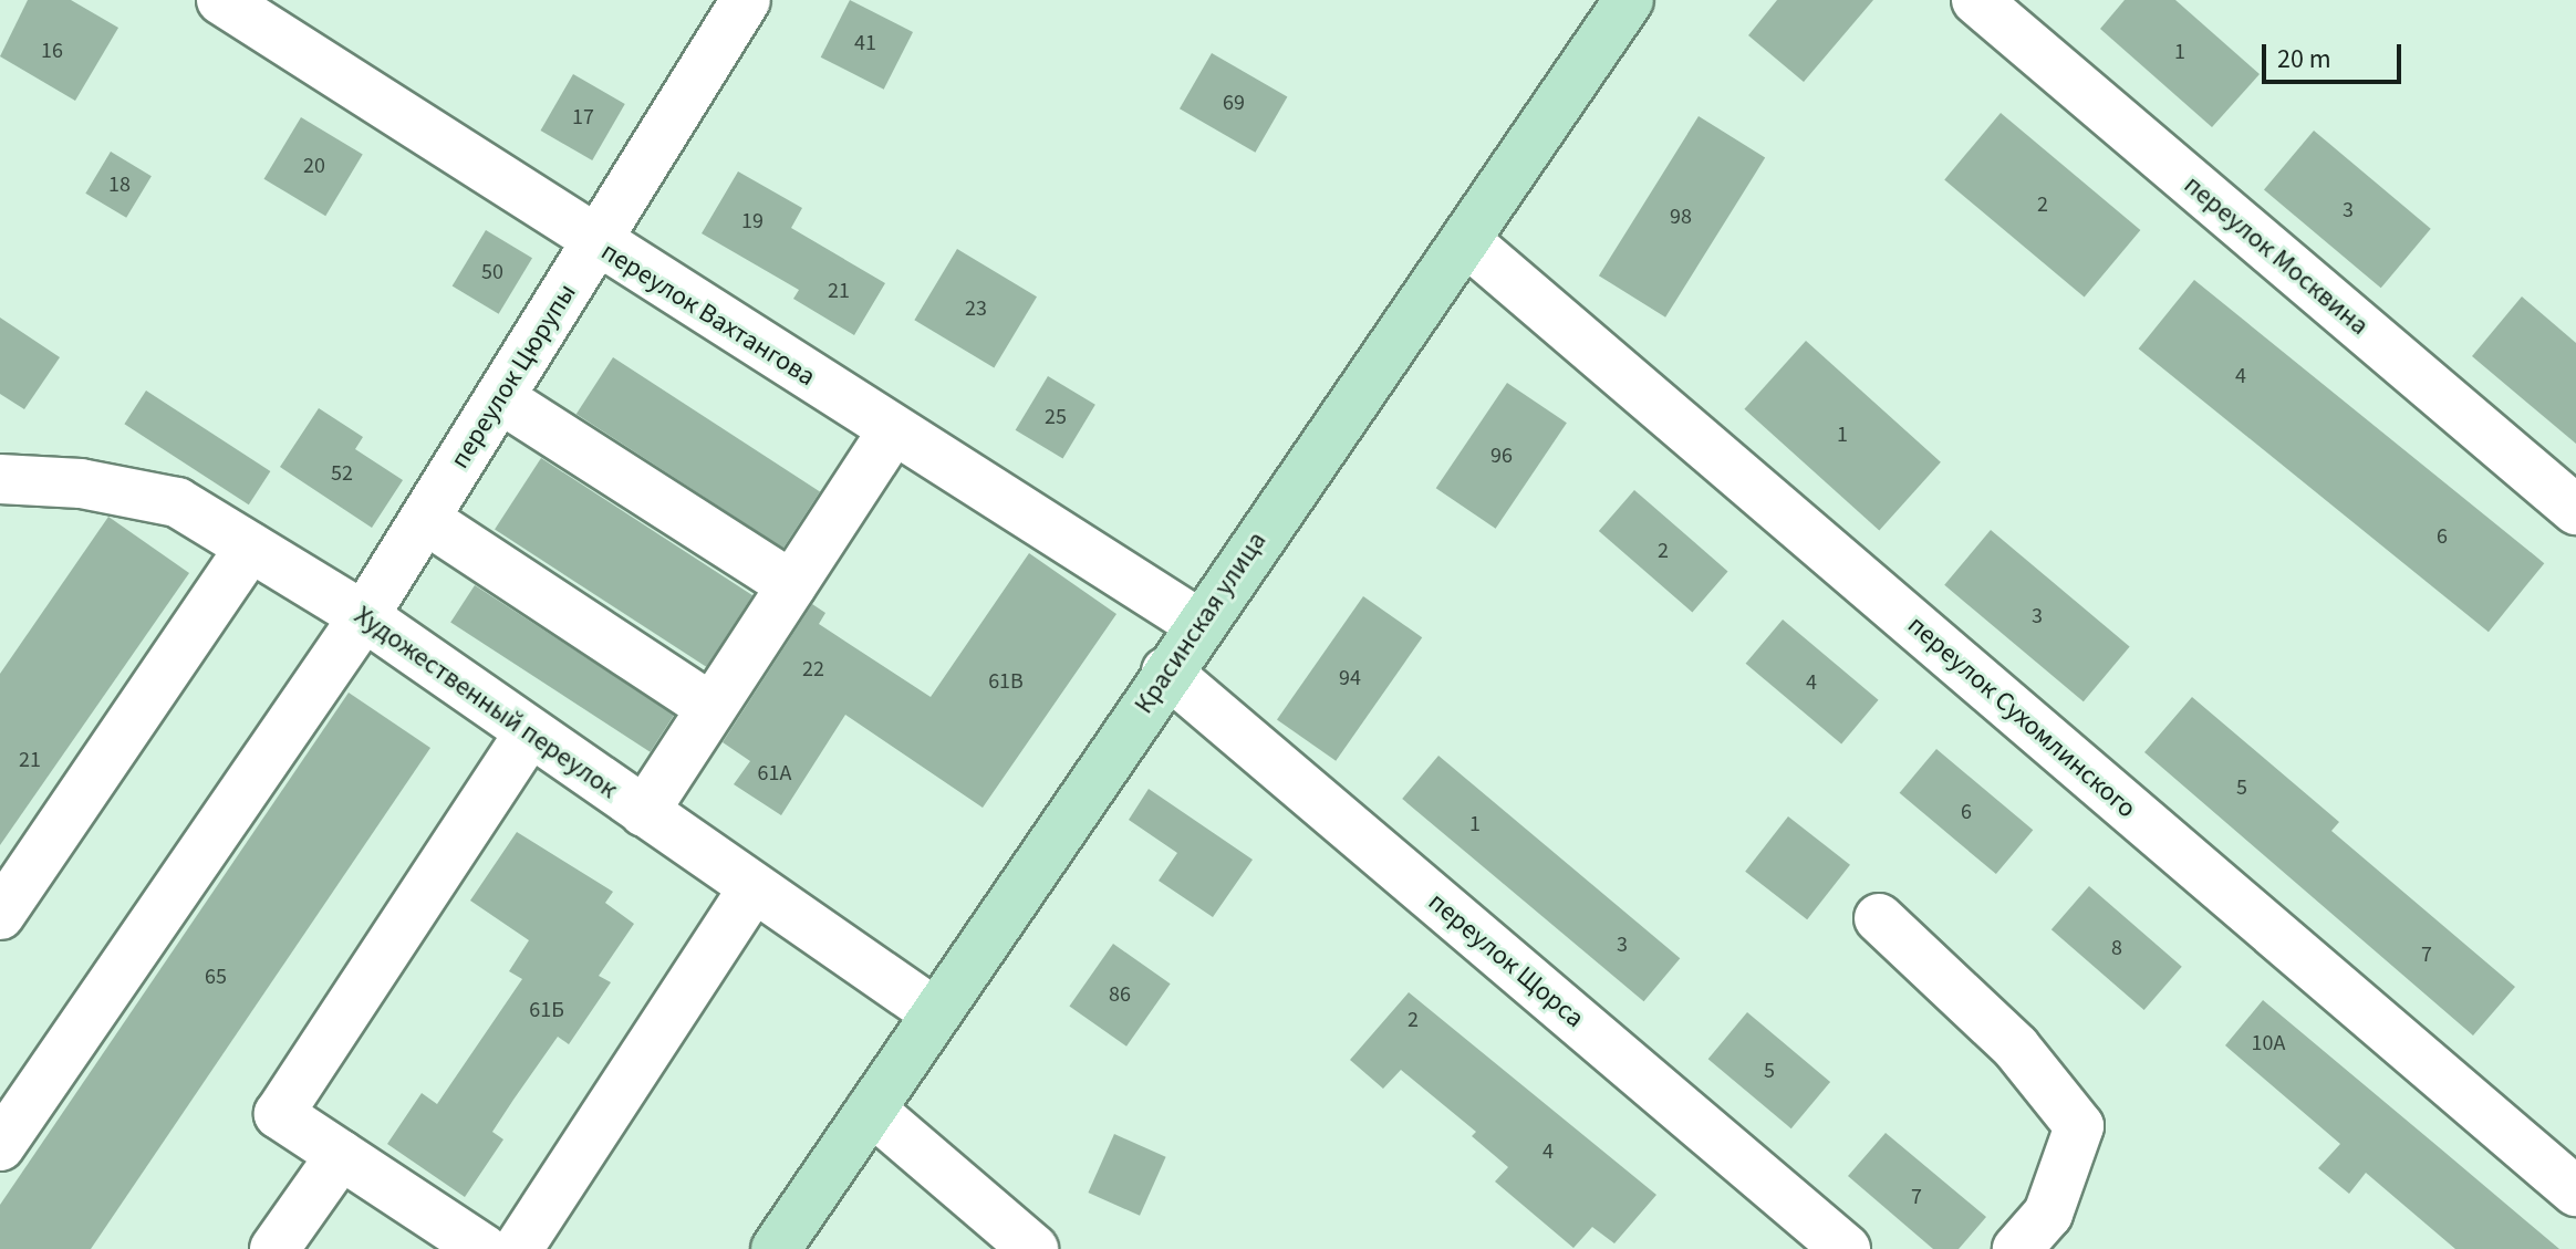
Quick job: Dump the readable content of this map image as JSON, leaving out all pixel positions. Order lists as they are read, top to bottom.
{
  "streets": {
    "main road": ["Красинская улица"],
    "street": [
      "переулок Москвина",
      "переулок Вахтангова",
      "переулок Цюрупы",
      "Художественный переулок",
      "переулок Сухомлинского",
      "переулок Щорса"
    ]
  },
  "crossings": [
    ["переулок Вахтангова", "переулок Цюрупы"],
    ["переулок Вахтангова", "Красинская улица"],
    ["переулок Цюрупы", "Художественный переулок"],
    ["Красинская улица", "Художественный переулок"],
    ["Красинская улица", "переулок Сухомлинского"],
    ["Красинская улица", "переулок Щорса"]
  ],
  "house_numbers": [
    "41",
    "16",
    "1",
    "69",
    "17",
    "20",
    "18",
    "2",
    "3",
    "98",
    "19",
    "50",
    "21",
    "23",
    "4",
    "25",
    "1",
    "96",
    "52",
    "6",
    "2",
    "3",
    "22",
    "94",
    "61В",
    "4",
    "21",
    "61А",
    "5",
    "6",
    "1",
    "3",
    "8",
    "7",
    "65",
    "86",
    "61Б",
    "2",
    "10А",
    "5",
    "4",
    "7"
  ],
  "scale_bar": "20 m"
}
